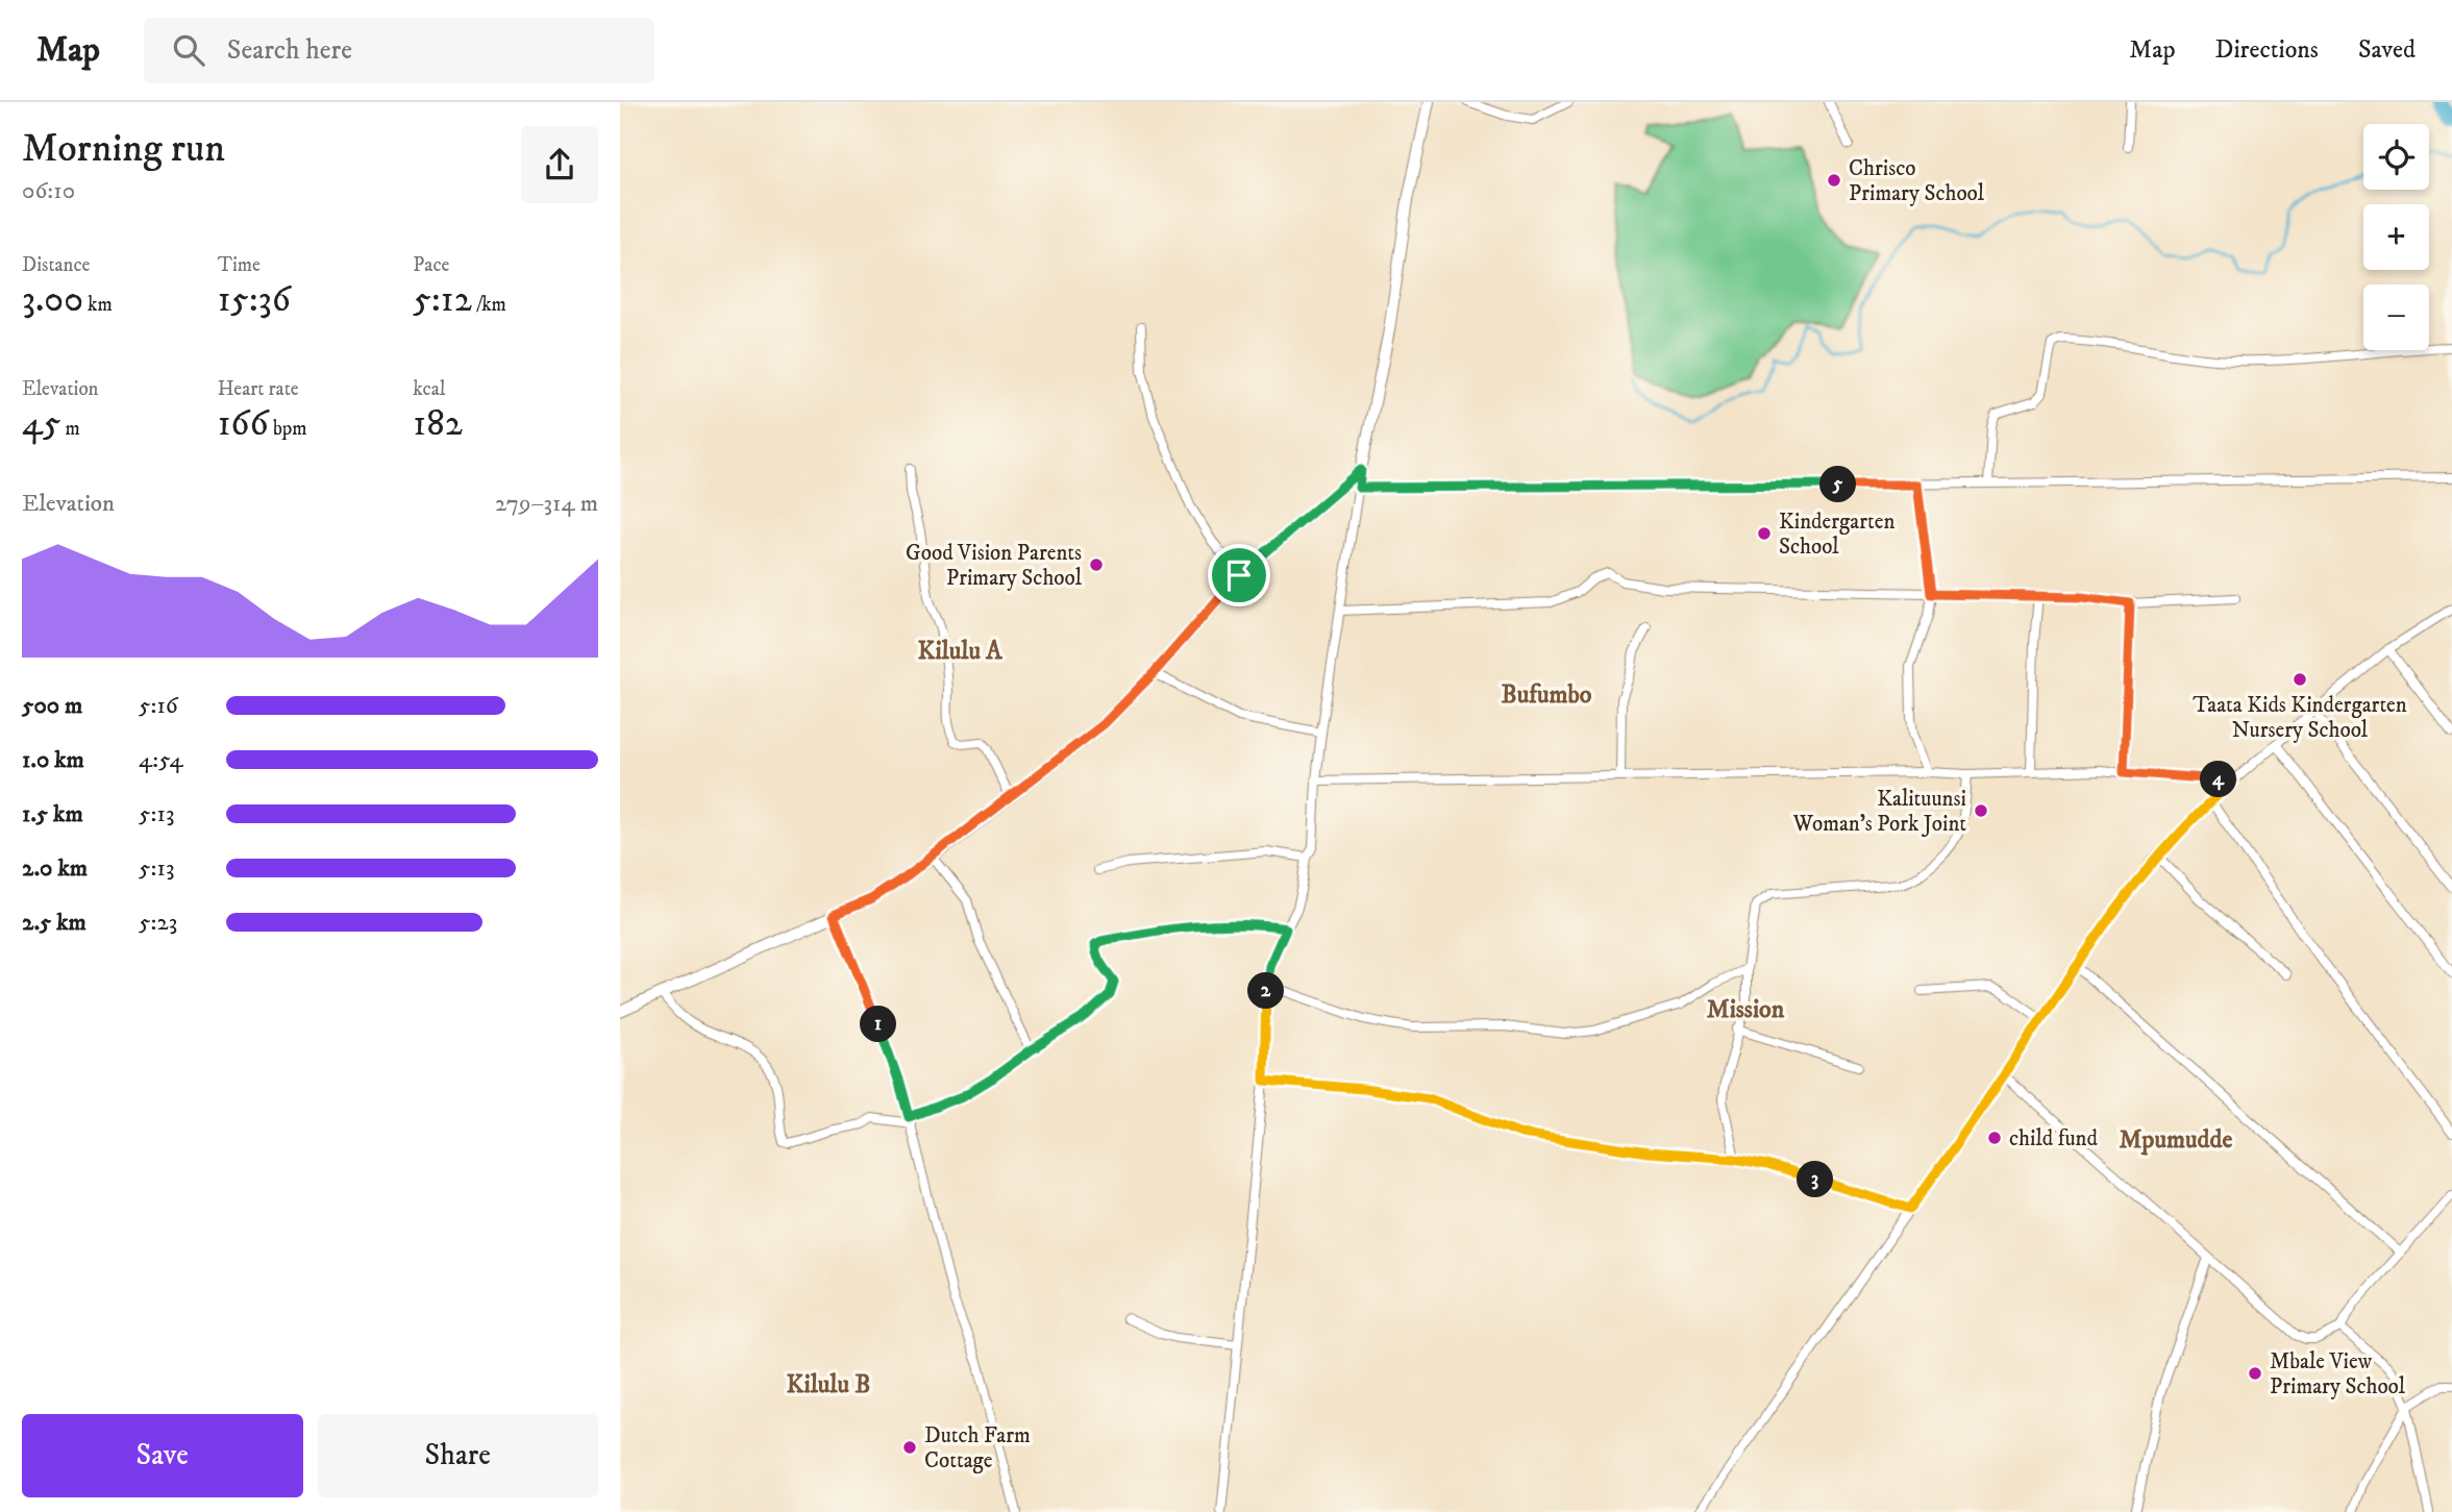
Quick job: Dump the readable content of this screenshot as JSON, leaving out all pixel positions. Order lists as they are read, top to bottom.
{
  "districts": [
    "Kilulu A",
    "Bufumbo",
    "Mission",
    "Mpumudde",
    "Kilulu B"
  ],
  "places": [
    "Chrisco Primary School",
    "Kindergarten School",
    "Good Vision Parents Primary School",
    "Taata Kids Kindergarten Nursery School",
    "Kalituunsi Woman's Pork Joint",
    "child fund",
    "Mbale View Primary School",
    "Dutch Farm Cottage"
  ],
  "page": {
    "header": "Map",
    "search": "Search here",
    "nav": ["Map", "Directions", "Saved"],
    "heading": ["Morning run", "06:10"],
    "map_buttons": ["+", "−"],
    "stats": [
      ["Distance", "3.00 km"],
      ["Time", "15:36"],
      ["Pace", "5:12 /km"],
      ["Elevation", "45 m"],
      ["Heart rate", "166 bpm"],
      ["kcal", "182"]
    ],
    "pins": [
      "5",
      "4",
      "2",
      "1",
      "3"
    ],
    "chart": ["Elevation", "279–314 m"],
    "list": [
      {
        "name": "500 m",
        "note": "5:16"
      },
      {
        "name": "1.0 km",
        "note": "4:54"
      },
      {
        "name": "1.5 km",
        "note": "5:13"
      },
      {
        "name": "2.0 km",
        "note": "5:13"
      },
      {
        "name": "2.5 km",
        "note": "5:23"
      }
    ],
    "buttons": ["Save", "Share"]
  }
}
